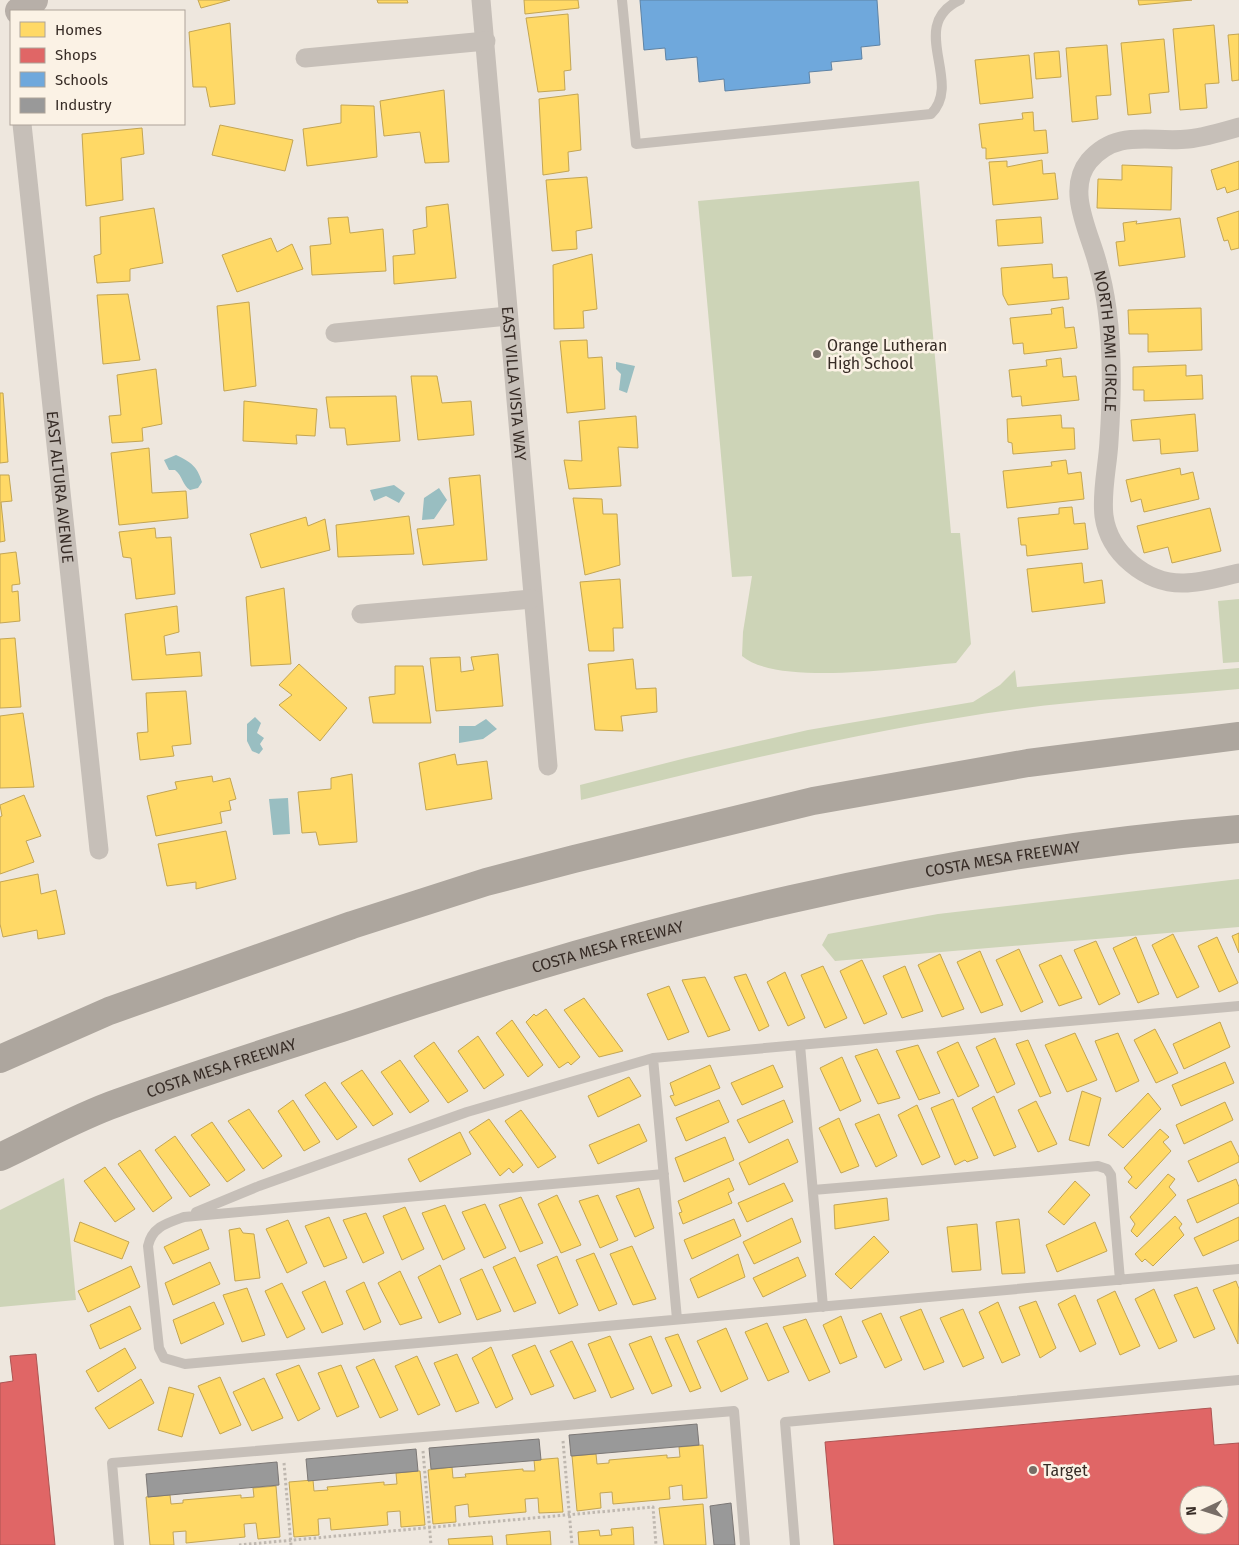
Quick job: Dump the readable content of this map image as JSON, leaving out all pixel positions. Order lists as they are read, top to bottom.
{
  "streets": {
    "highway": ["COSTA MESA FREEWAY"],
    "street": ["NORTH PAMI CIRCLE", "EAST VILLA VISTA WAY", "EAST ALTURA AVENUE"]
  },
  "places": ["Orange Lutheran High School", "Target"],
  "legend": [
    "Homes",
    "Shops",
    "Schools",
    "Industry"
  ],
  "north": "left"
}
